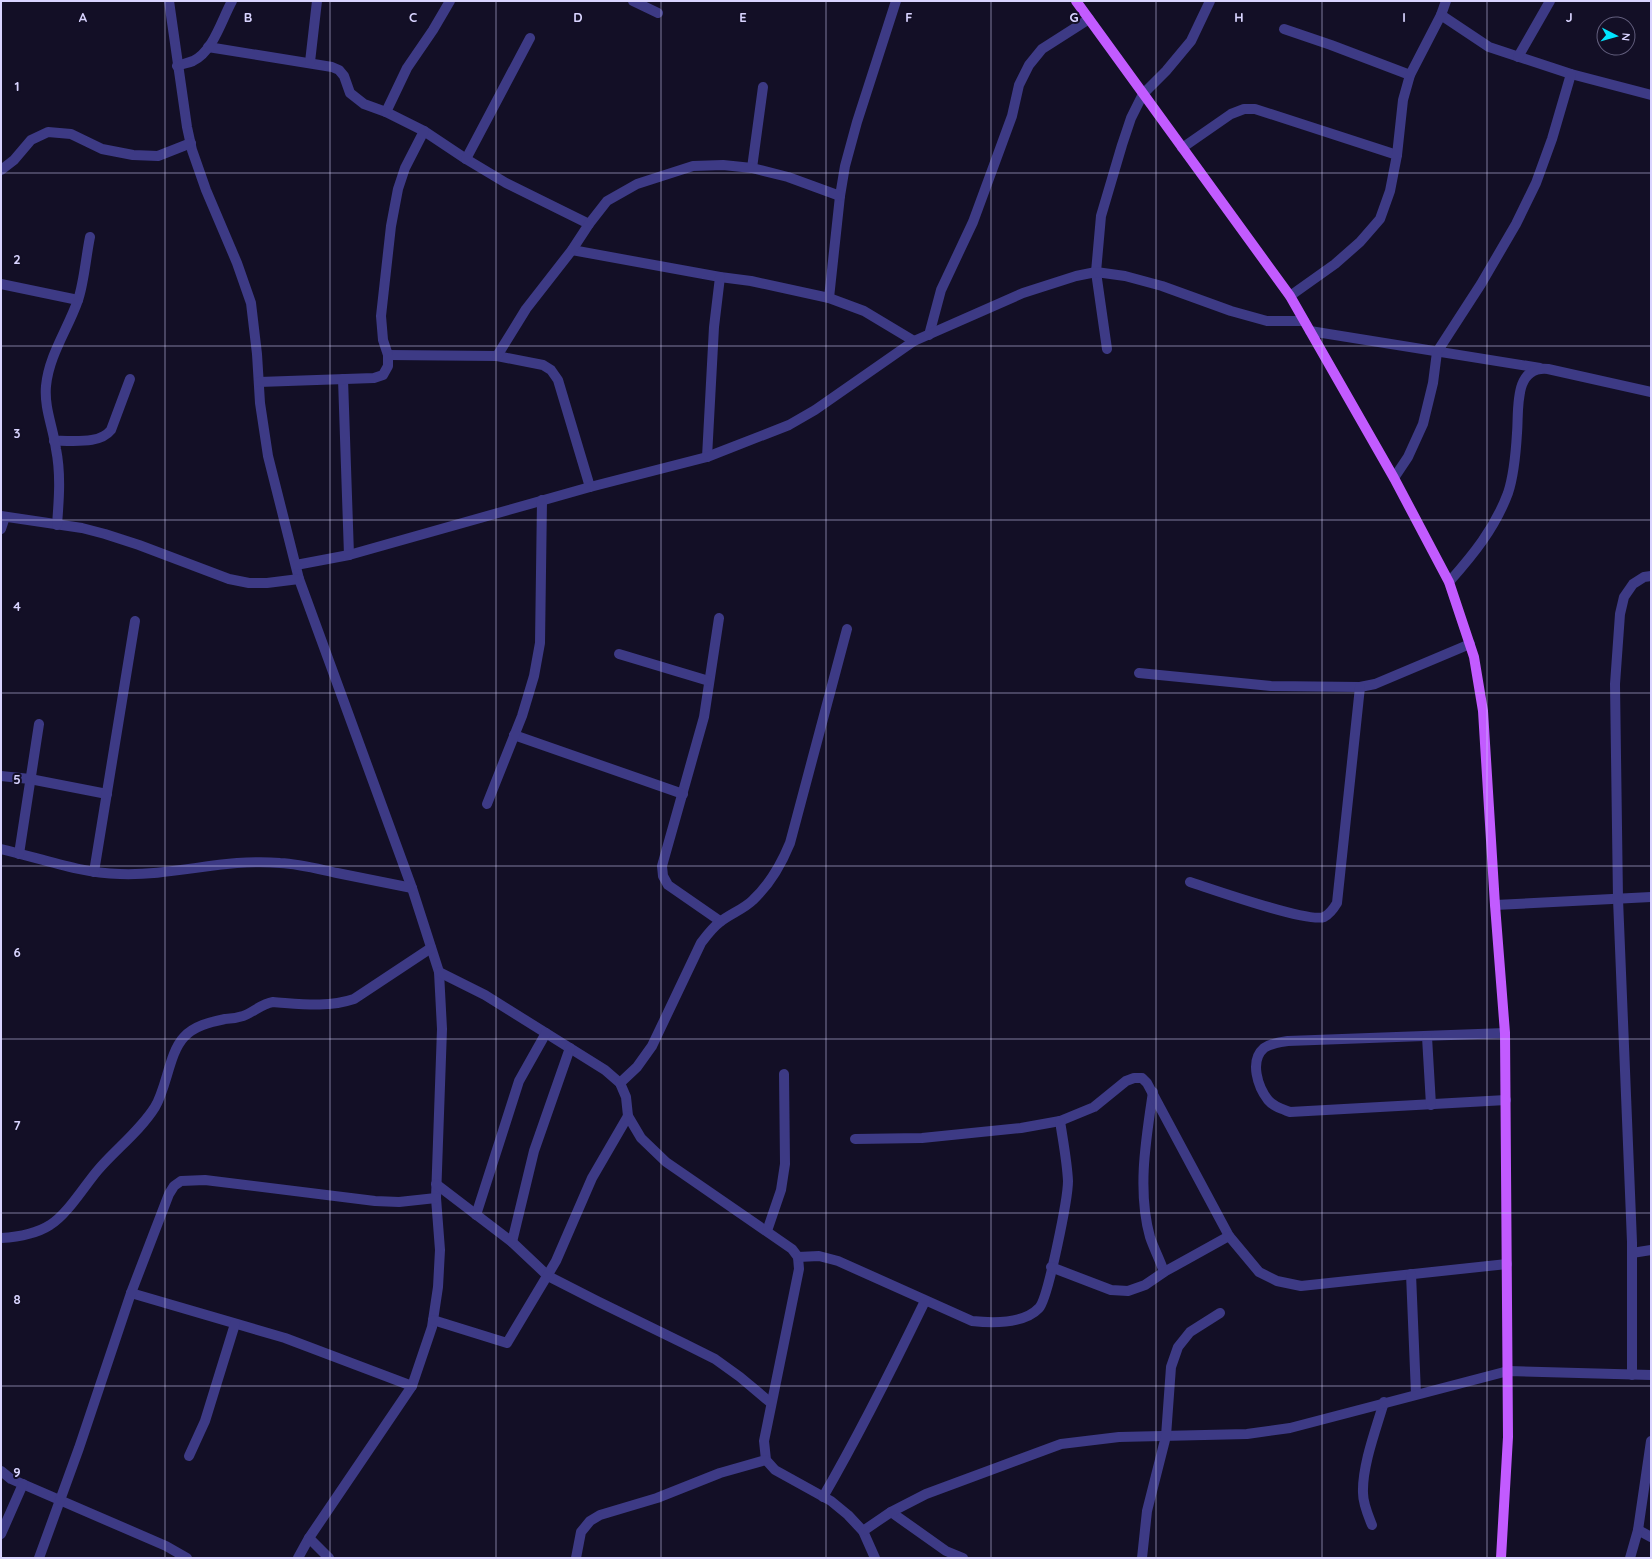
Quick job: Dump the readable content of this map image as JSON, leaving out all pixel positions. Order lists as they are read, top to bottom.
{
  "north": "right",
  "grid": {
    "columns": [
      "A",
      "B",
      "C",
      "D",
      "E",
      "F",
      "G",
      "H",
      "I",
      "J"
    ],
    "rows": [
      "1",
      "2",
      "3",
      "4",
      "5",
      "6",
      "7",
      "8",
      "9"
    ]
  }
}
